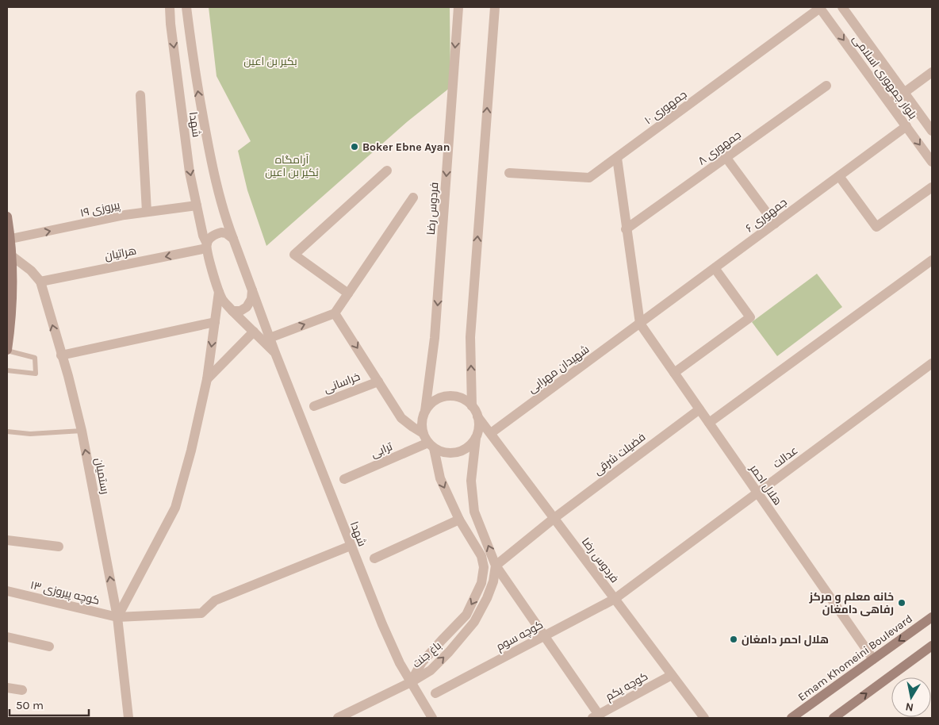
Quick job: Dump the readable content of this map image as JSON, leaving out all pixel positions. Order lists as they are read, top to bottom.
{
  "streets": {
    "main road": ["Emam Khomeini Boulevard"],
    "street": [
      "بلوار جمهوری اسلامی",
      "جمهوری ۱۰",
      "شهدا",
      "جمهوری ۸",
      "پیروزی ۱۹",
      "فردوس رضا",
      "جمهوری ۶",
      "هراتیان",
      "شهیدان مهرابی",
      "خراسانی",
      "ترابی",
      "فضیلت شرقی",
      "عدالت",
      "رستمیان",
      "هلال احمر",
      "کوچه پیروزی ۱۳",
      "کوچه سوم",
      "باغ جنت",
      "کوچه یکم"
    ]
  },
  "crossings": [
    ["بلوار جمهوری اسلامی", "جمهوری ۱۰"],
    ["بلوار جمهوری اسلامی", "جمهوری ۶"],
    ["شهدا", "پیروزی ۱۹"],
    ["شهدا", "هراتیان"],
    ["شهدا", "کوچه پیروزی ۱۳"],
    ["شهدا", "باغ جنت"],
    ["فردوس رضا", "شهیدان مهرابی"],
    ["فردوس رضا", "ترابی"],
    ["فردوس رضا", "فضیلت شرقی"],
    ["فردوس رضا", "عدالت"],
    ["فردوس رضا", "کوچه سوم"],
    ["فردوس رضا", "باغ جنت"],
    ["فردوس رضا", "کوچه یکم"],
    ["جمهوری ۶", "شهیدان مهرابی"],
    ["جمهوری ۶", "هلال احمر"],
    ["هراتیان", "رستمیان"],
    ["شهیدان مهرابی", "هلال احمر"],
    ["ترابی", "باغ جنت"],
    ["فضیلت شرقی", "هلال احمر"],
    ["فضیلت شرقی", "باغ جنت"],
    ["عدالت", "هلال احمر"],
    ["عدالت", "کوچه سوم"],
    ["رستمیان", "کوچه پیروزی ۱۳"],
    ["هلال احمر", "Emam Khomeini Boulevard"]
  ],
  "one_way": ["پیروزی ۱۹", "رستمیان"],
  "parks": ["بکیر بن اعین", "آرامگاه بُکیر بن اعین"],
  "places": ["Boker Ebne Ayan", "خانه معلم و مرکز رفاهی دامغان", "هلال احمر دامغان"],
  "scale_bar": "50 m",
  "north": "bottom"
}
